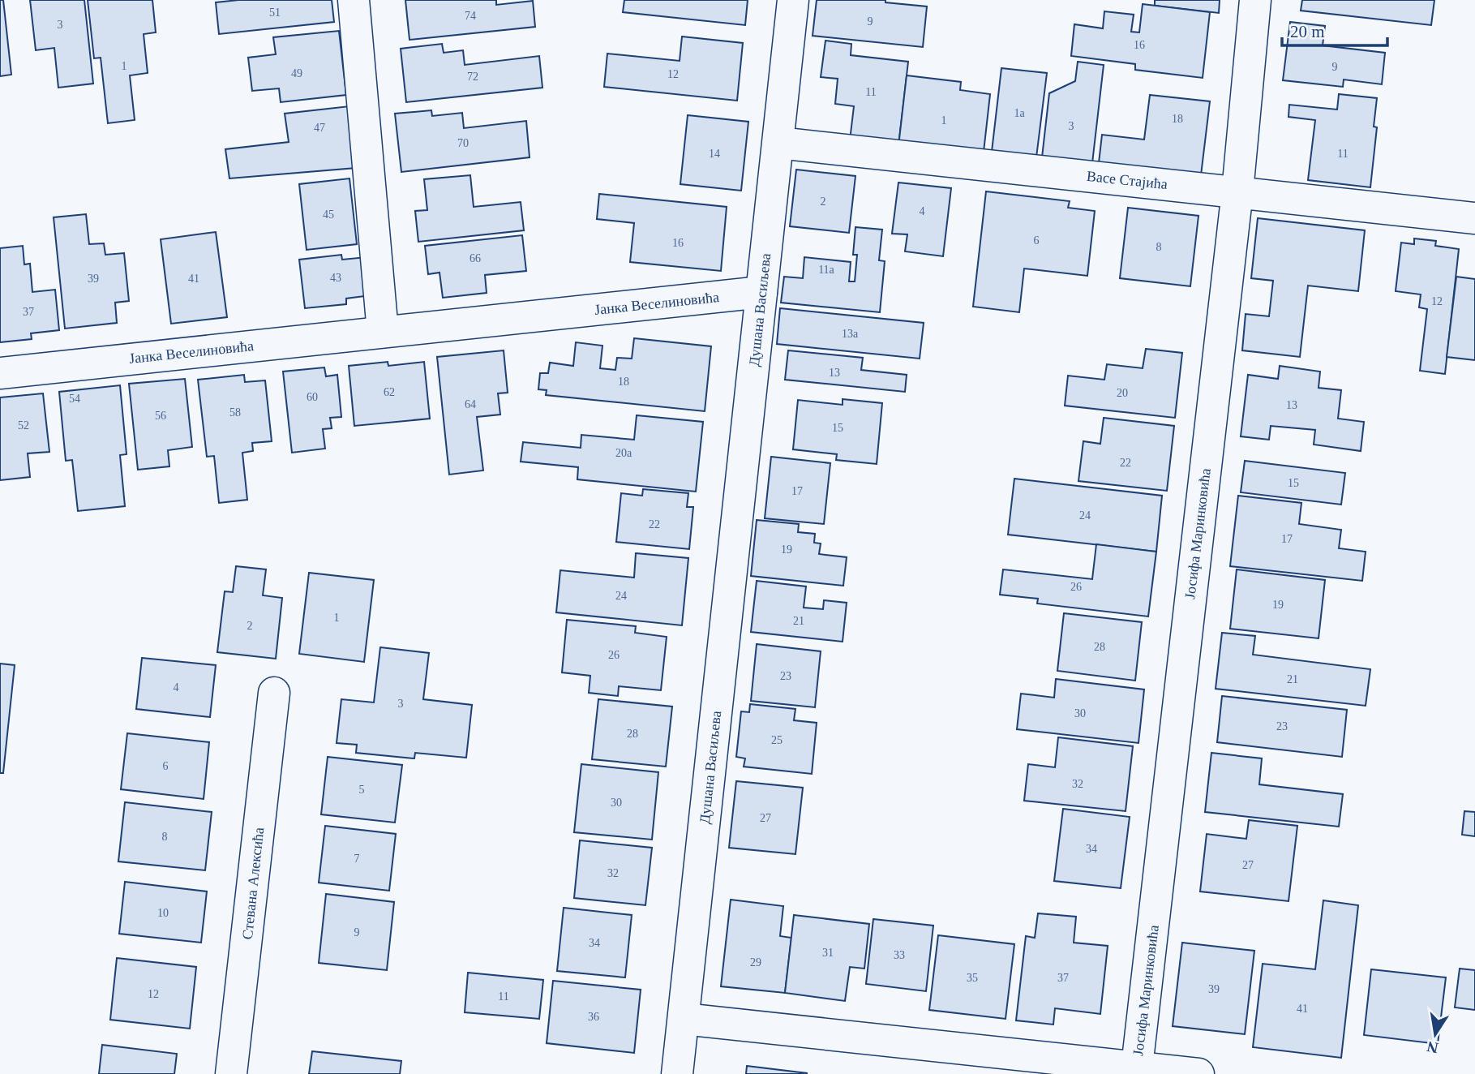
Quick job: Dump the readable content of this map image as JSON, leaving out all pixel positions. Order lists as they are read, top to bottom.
{
  "streets": {
    "street": [
      "Васе Стајића",
      "Јанка Веселиновића",
      "Душана Васиљева",
      "Јосифа Маринковића",
      "Стевана Алексића"
    ]
  },
  "crossings": [
    ["Васе Стајића", "Душана Васиљева"],
    ["Васе Стајића", "Јосифа Маринковића"],
    ["Јанка Веселиновића", "Душана Васиљева"]
  ],
  "house_numbers": [
    "51",
    "74",
    "9",
    "3",
    "16",
    "1",
    "9",
    "49",
    "12",
    "72",
    "11",
    "1a",
    "18",
    "1",
    "3",
    "47",
    "70",
    "14",
    "11",
    "2",
    "4",
    "45",
    "6",
    "16",
    "8",
    "66",
    "11a",
    "43",
    "39",
    "41",
    "12",
    "37",
    "13a",
    "13",
    "18",
    "62",
    "20",
    "60",
    "54",
    "64",
    "13",
    "58",
    "56",
    "52",
    "15",
    "20a",
    "22",
    "15",
    "17",
    "24",
    "22",
    "17",
    "19",
    "26",
    "24",
    "19",
    "1",
    "21",
    "2",
    "28",
    "26",
    "23",
    "21",
    "4",
    "3",
    "30",
    "23",
    "28",
    "25",
    "6",
    "32",
    "5",
    "30",
    "27",
    "8",
    "34",
    "7",
    "27",
    "32",
    "10",
    "9",
    "34",
    "31",
    "33",
    "29",
    "35",
    "37",
    "39",
    "12",
    "11",
    "41",
    "36"
  ],
  "scale_bar": "20 m",
  "north": "bottom"
}
